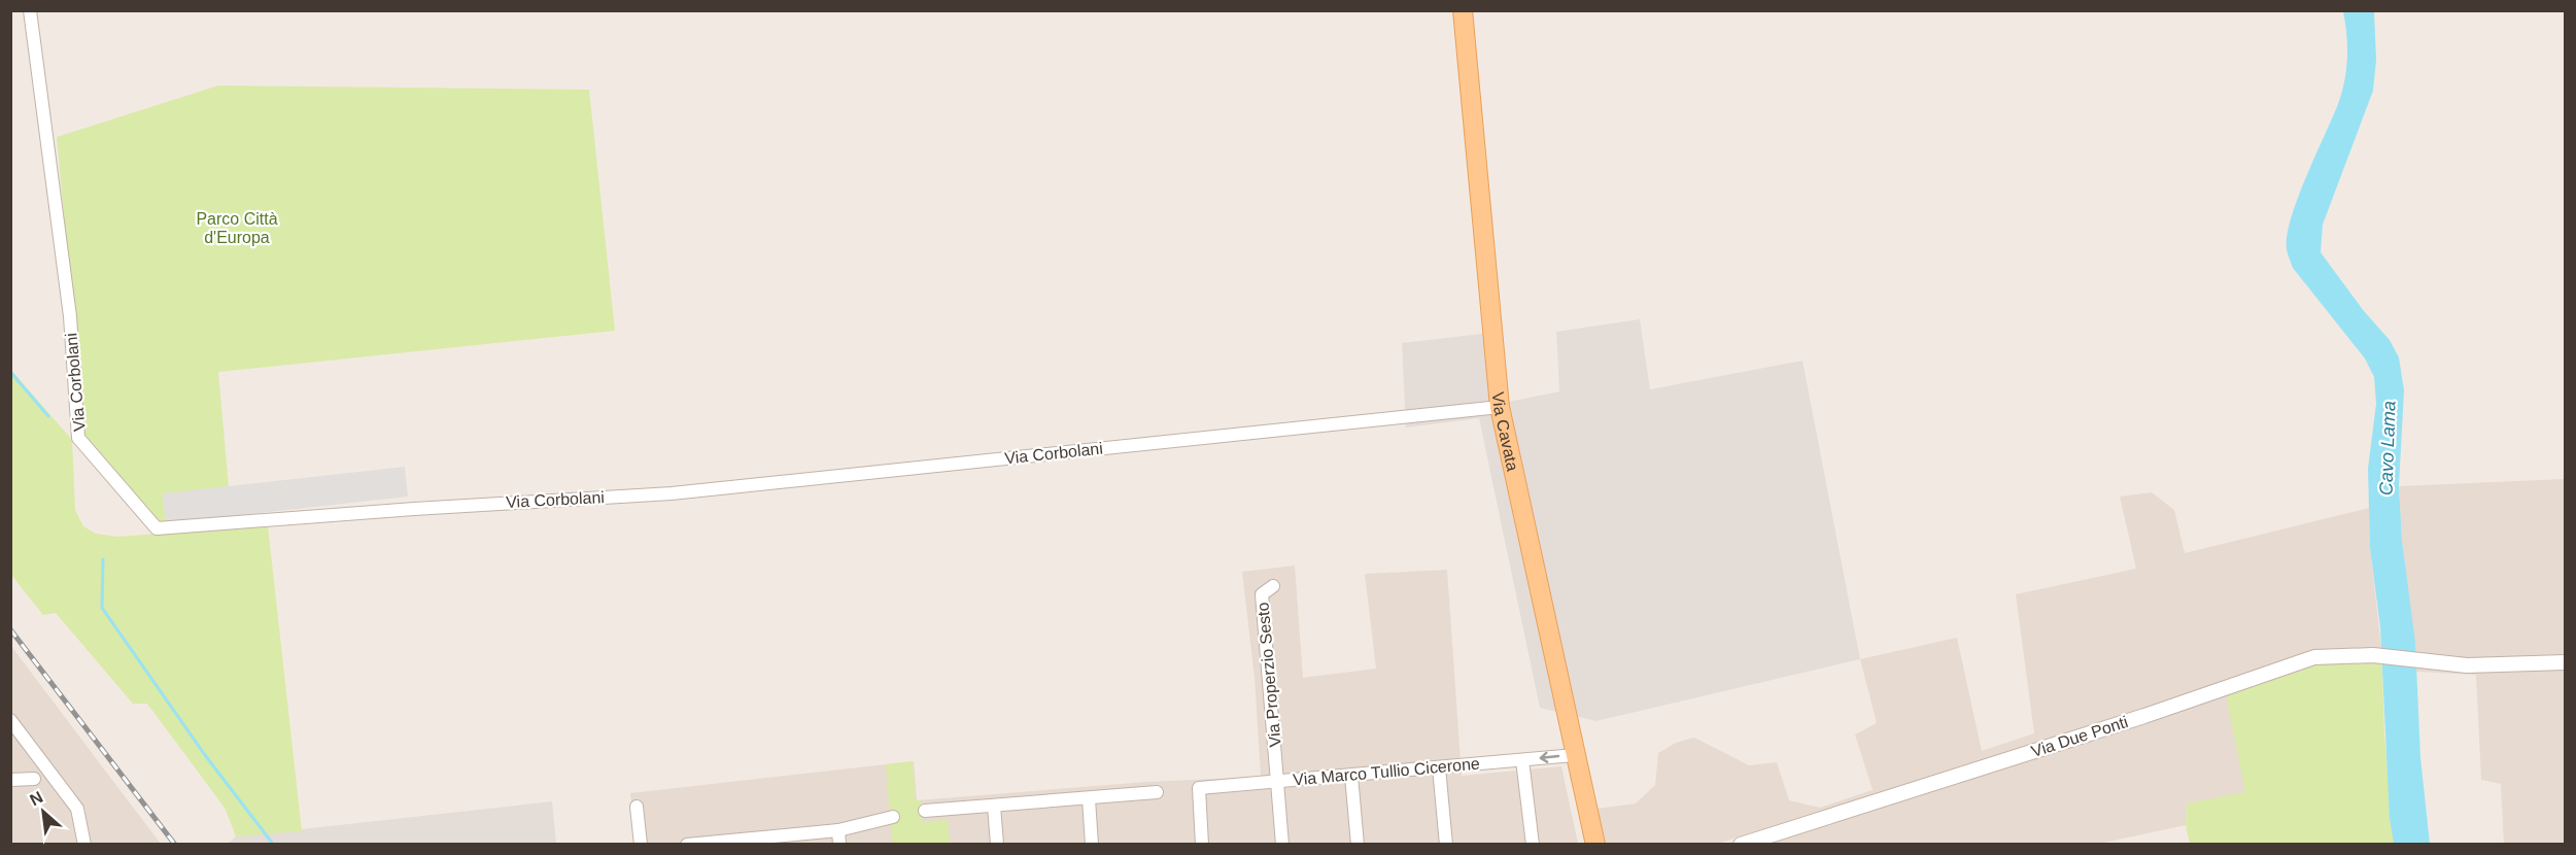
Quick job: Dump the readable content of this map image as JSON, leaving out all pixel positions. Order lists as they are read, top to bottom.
{
  "streets": {
    "main road": ["Via Cavata"],
    "street": [
      "Via Corbolani",
      "Via Properzio Sesto",
      "Via Due Ponti",
      "Via Marco Tullio Cicerone"
    ]
  },
  "crossings": [
    ["Via Corbolani", "Via Cavata"],
    ["Via Cavata", "Via Marco Tullio Cicerone"],
    ["Via Properzio Sesto", "Via Marco Tullio Cicerone"]
  ],
  "water": ["Cavo Lama"],
  "parks": ["Parco Città d'Europa"],
  "north": "top left"
}
